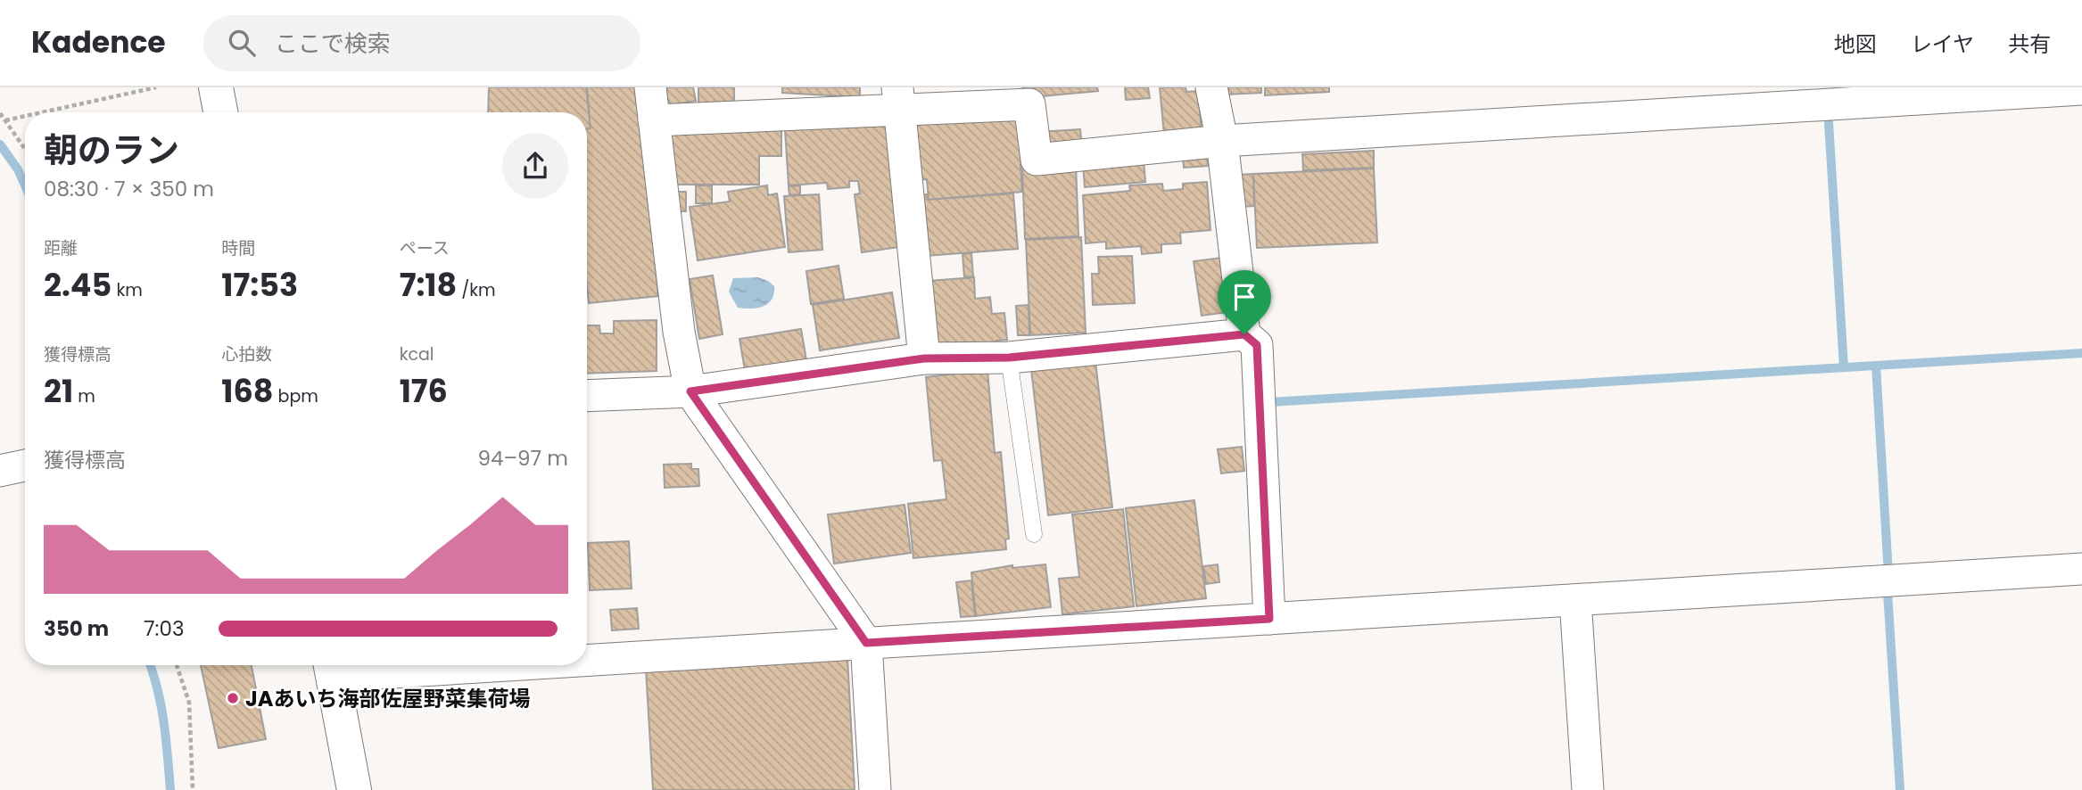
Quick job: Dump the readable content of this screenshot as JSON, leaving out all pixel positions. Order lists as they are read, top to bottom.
{
  "places": ["JAあいち海部佐屋野菜集荷場"],
  "page": {
    "header": "Kadence",
    "search": "ここで検索",
    "nav": ["地図", "レイヤ", "共有"],
    "heading": ["朝のラン", "08:30 · 7 × 350 m"],
    "stats": [
      ["距離", "2.45 km"],
      ["時間", "17:53"],
      ["ペース", "7:18 /km"],
      ["獲得標高", "21 m"],
      ["心拍数", "168 bpm"],
      ["kcal", "176"]
    ],
    "chart": ["獲得標高", "94–97 m"],
    "list": [
      {
        "name": "350 m",
        "note": "7:03"
      }
    ]
  }
}
